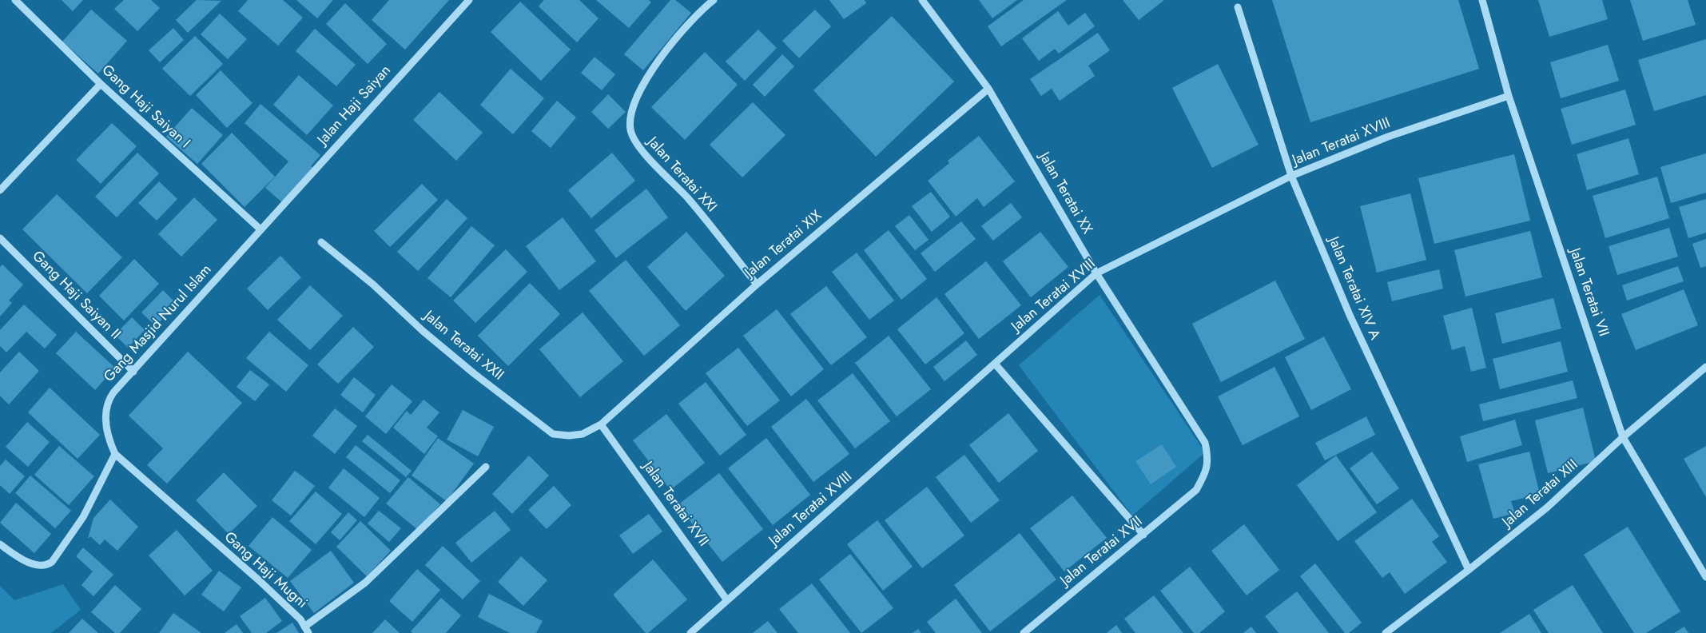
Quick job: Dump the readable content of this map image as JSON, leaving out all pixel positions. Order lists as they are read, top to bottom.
{
  "streets": {
    "street": [
      "Jalan Haji Saiyan",
      "Gang Haji Saiyan I",
      "Jalan Teratai XVIII",
      "Jalan Teratai XXI",
      "Jalan Teratai XX",
      "Jalan Teratai XIX",
      "Jalan Teratai XIV A",
      "Jalan Teratai VII",
      "Gang Haji Saiyan II",
      "Gang Masjid Nurul Islam",
      "Jalan Teratai XXII",
      "Jalan Teratai XIII",
      "Jalan Teratai XVII",
      "Gang Haji Mugni"
    ]
  },
  "crossings": [
    ["Jalan Haji Saiyan", "Gang Haji Saiyan I"],
    ["Jalan Haji Saiyan", "Gang Masjid Nurul Islam"],
    ["Gang Haji Saiyan I", "Gang Masjid Nurul Islam"],
    ["Jalan Teratai XVIII", "Jalan Teratai XX"],
    ["Jalan Teratai XVIII", "Jalan Teratai XIV A"],
    ["Jalan Teratai XVIII", "Jalan Teratai VII"],
    ["Jalan Teratai XVIII", "Jalan Teratai XVII"],
    ["Jalan Teratai XXI", "Jalan Teratai XIX"],
    ["Jalan Teratai XX", "Jalan Teratai XIX"],
    ["Jalan Teratai XX", "Jalan Teratai XVII"],
    ["Jalan Teratai XIX", "Jalan Teratai XXII"],
    ["Jalan Teratai XIX", "Jalan Teratai XVII"],
    ["Jalan Teratai XIV A", "Jalan Teratai XIII"],
    ["Jalan Teratai VII", "Jalan Teratai XIII"],
    ["Gang Haji Saiyan II", "Gang Masjid Nurul Islam"],
    ["Gang Masjid Nurul Islam", "Gang Haji Mugni"],
    ["Jalan Teratai XXII", "Jalan Teratai XVII"]
  ]
}
